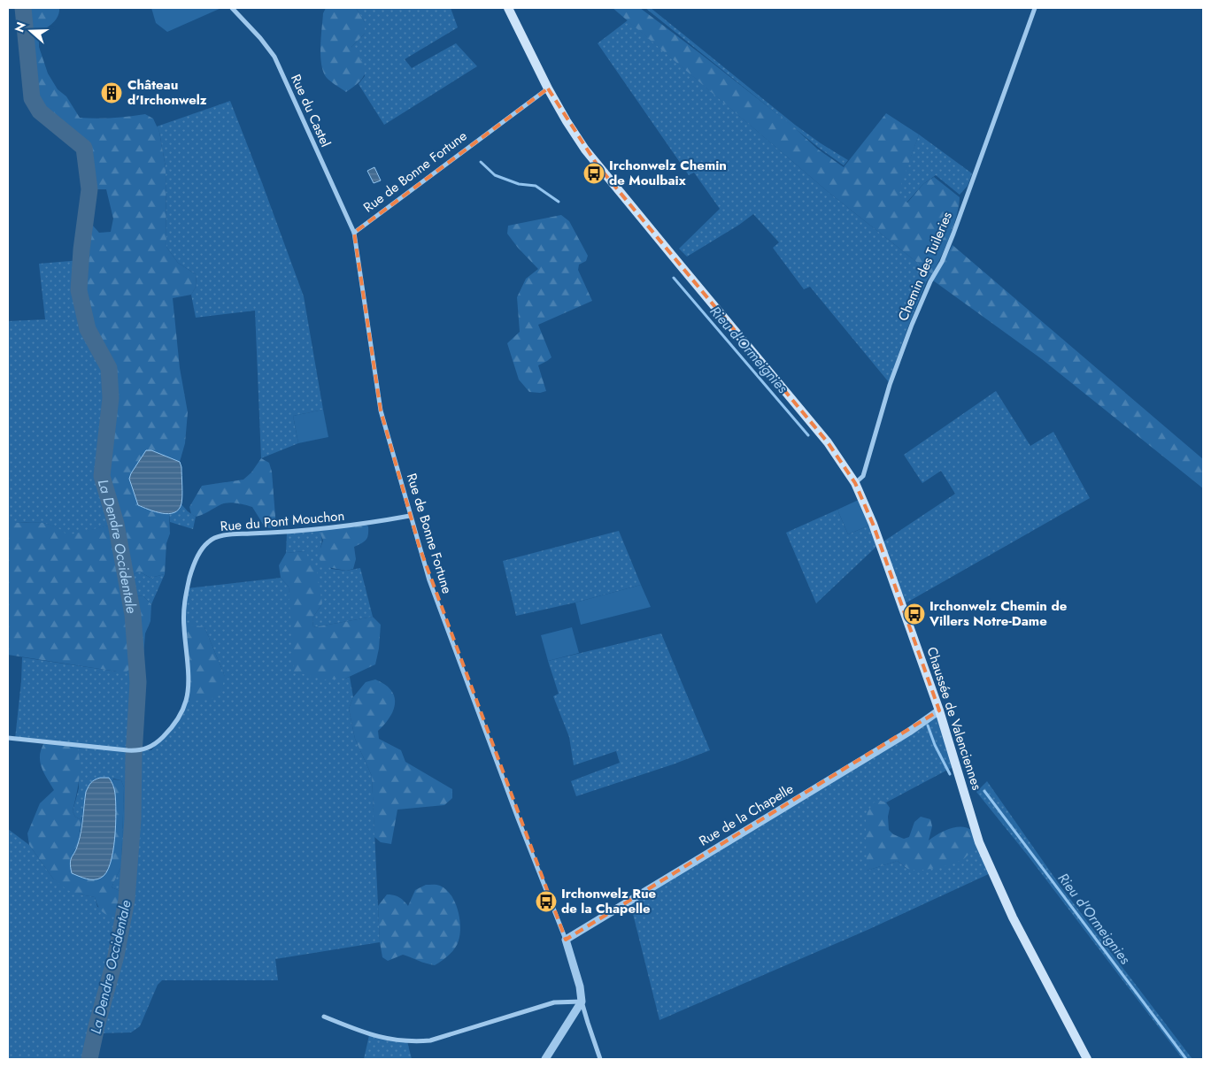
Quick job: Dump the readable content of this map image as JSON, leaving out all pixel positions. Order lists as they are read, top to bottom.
{
  "streets": {
    "main road": ["Chaussée de Valenciennes"],
    "street": [
      "Rue du Castel",
      "Rue de Bonne Fortune",
      "Chemin des Tuileries",
      "Rue du Pont Mouchon",
      "Rue de la Chapelle"
    ]
  },
  "crossings": [
    ["Rue du Castel", "Rue de Bonne Fortune"],
    ["Rue de Bonne Fortune", "Rue du Pont Mouchon"],
    ["Rue de Bonne Fortune", "Chaussée de Valenciennes"],
    ["Rue de Bonne Fortune", "Rue de la Chapelle"],
    ["Chemin des Tuileries", "Chaussée de Valenciennes"],
    ["Chaussée de Valenciennes", "Rue de la Chapelle"]
  ],
  "water": ["Rieu d'Ormeignies", "La Dendre Occidentale"],
  "places": {
    "building": ["Château d'Irchonwelz"],
    "bus stop": ["Irchonwelz Chemin de Moulbaix", "Irchonwelz Chemin de Villers Notre-Dame", "Irchonwelz Rue de la Chapelle"]
  },
  "north": "left"
}
